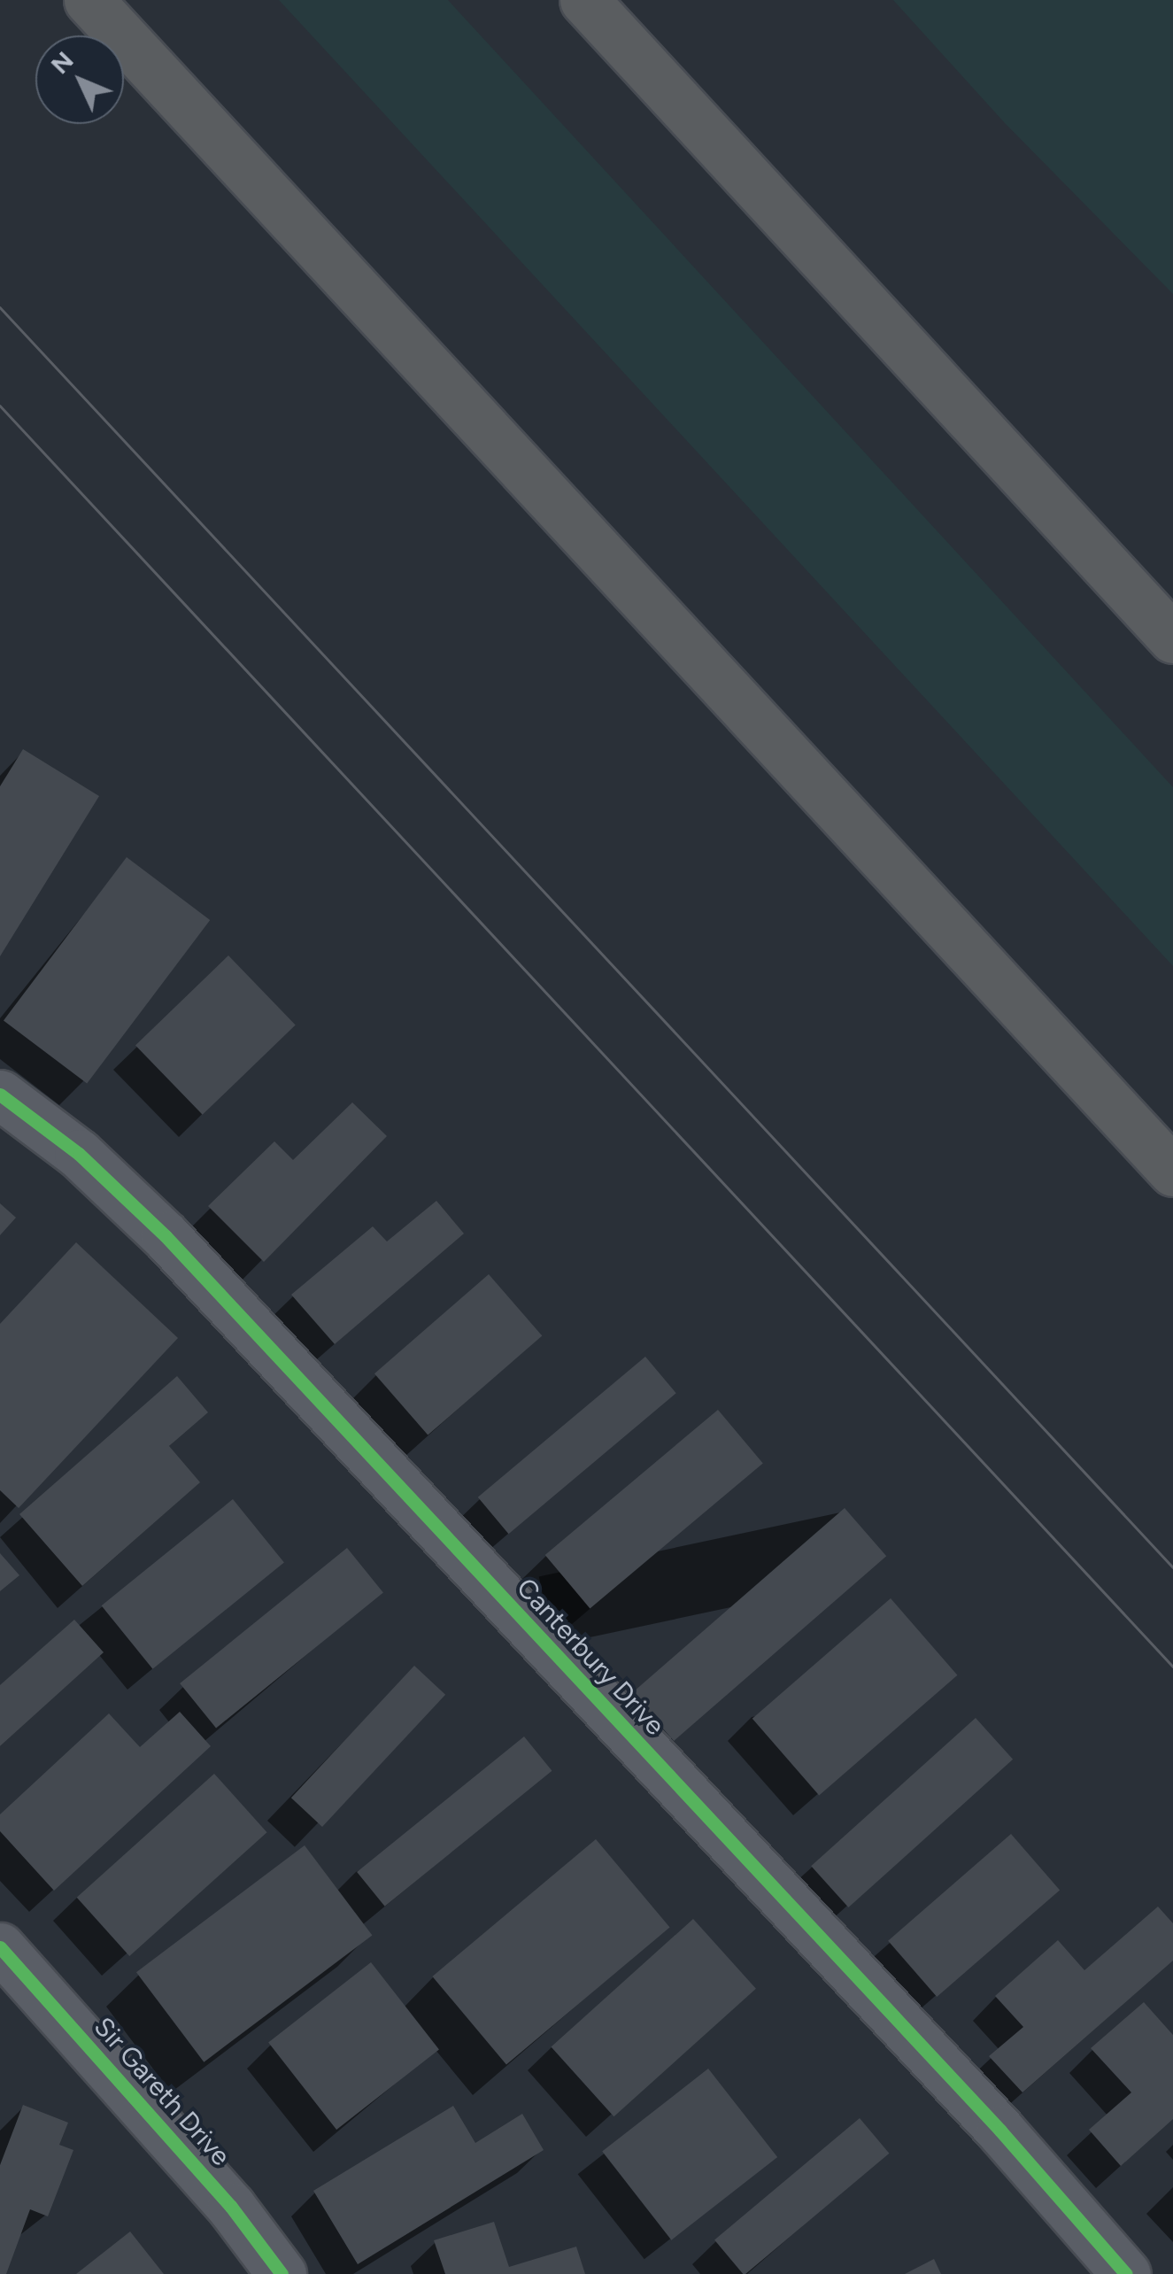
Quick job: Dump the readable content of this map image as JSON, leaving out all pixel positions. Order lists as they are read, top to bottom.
{
  "streets": {
    "street": ["Canterbury Drive", "Sir Gareth Drive"]
  },
  "north": "top left"
}
